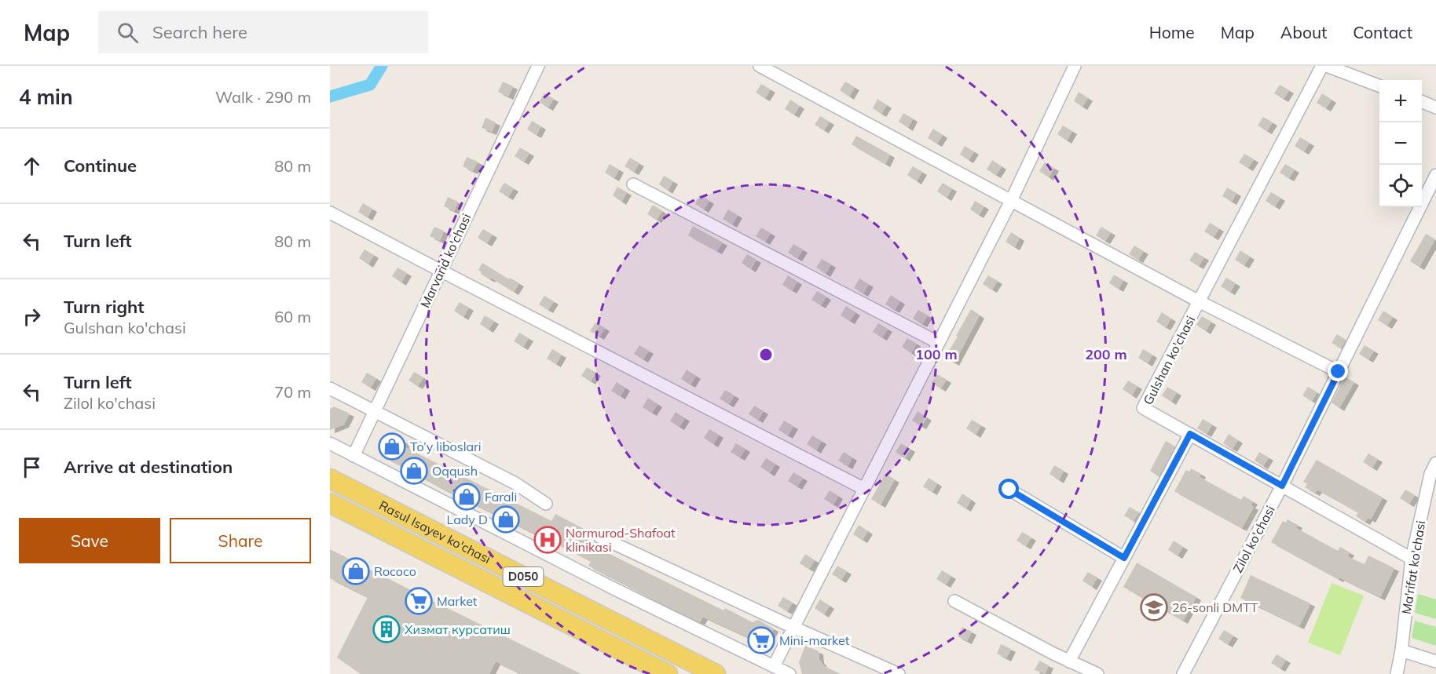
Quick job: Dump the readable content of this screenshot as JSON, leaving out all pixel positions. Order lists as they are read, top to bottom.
{
  "streets": {
    "main road": ["Rasul Isayev ko'chasi", "D050"],
    "street": [
      "Marvarid ko'chasi",
      "Gulshan ko'chasi",
      "Zilol ko'chasi",
      "Ma'rifat ko'chasi"
    ]
  },
  "crossings": [
    ["Gulshan ko'chasi", "Zilol ko'chasi"],
    ["Gulshan ko'chasi", "Ma'rifat ko'chasi"]
  ],
  "places": {
    "shop": [
      "To’y liboslari",
      "Oqqush",
      "Farali",
      "Lady D",
      "Rococo"
    ],
    "hospital": ["Normurod-Shafoat klinikasi"],
    "supermarket": ["Market", "Mini-market"],
    "school or university": ["26-sonli DMTT"],
    "building": ["Хизмат курсатиш"]
  },
  "page": {
    "header": "Map",
    "search": "Search here",
    "nav": [
      "Home",
      "Map",
      "About",
      "Contact"
    ],
    "heading": ["4 min", "Walk · 290 m"],
    "map_buttons": ["+", "−"],
    "list": [
      ["Continue", "80 m"],
      ["Turn left", "80 m"],
      ["Turn right", "Gulshan ko'chasi", "60 m"],
      ["Turn left", "Zilol ko'chasi", "70 m"],
      "Arrive at destination"
    ],
    "buttons": ["Save", "Share"]
  },
  "rings": ["100 m", "200 m"]
}
